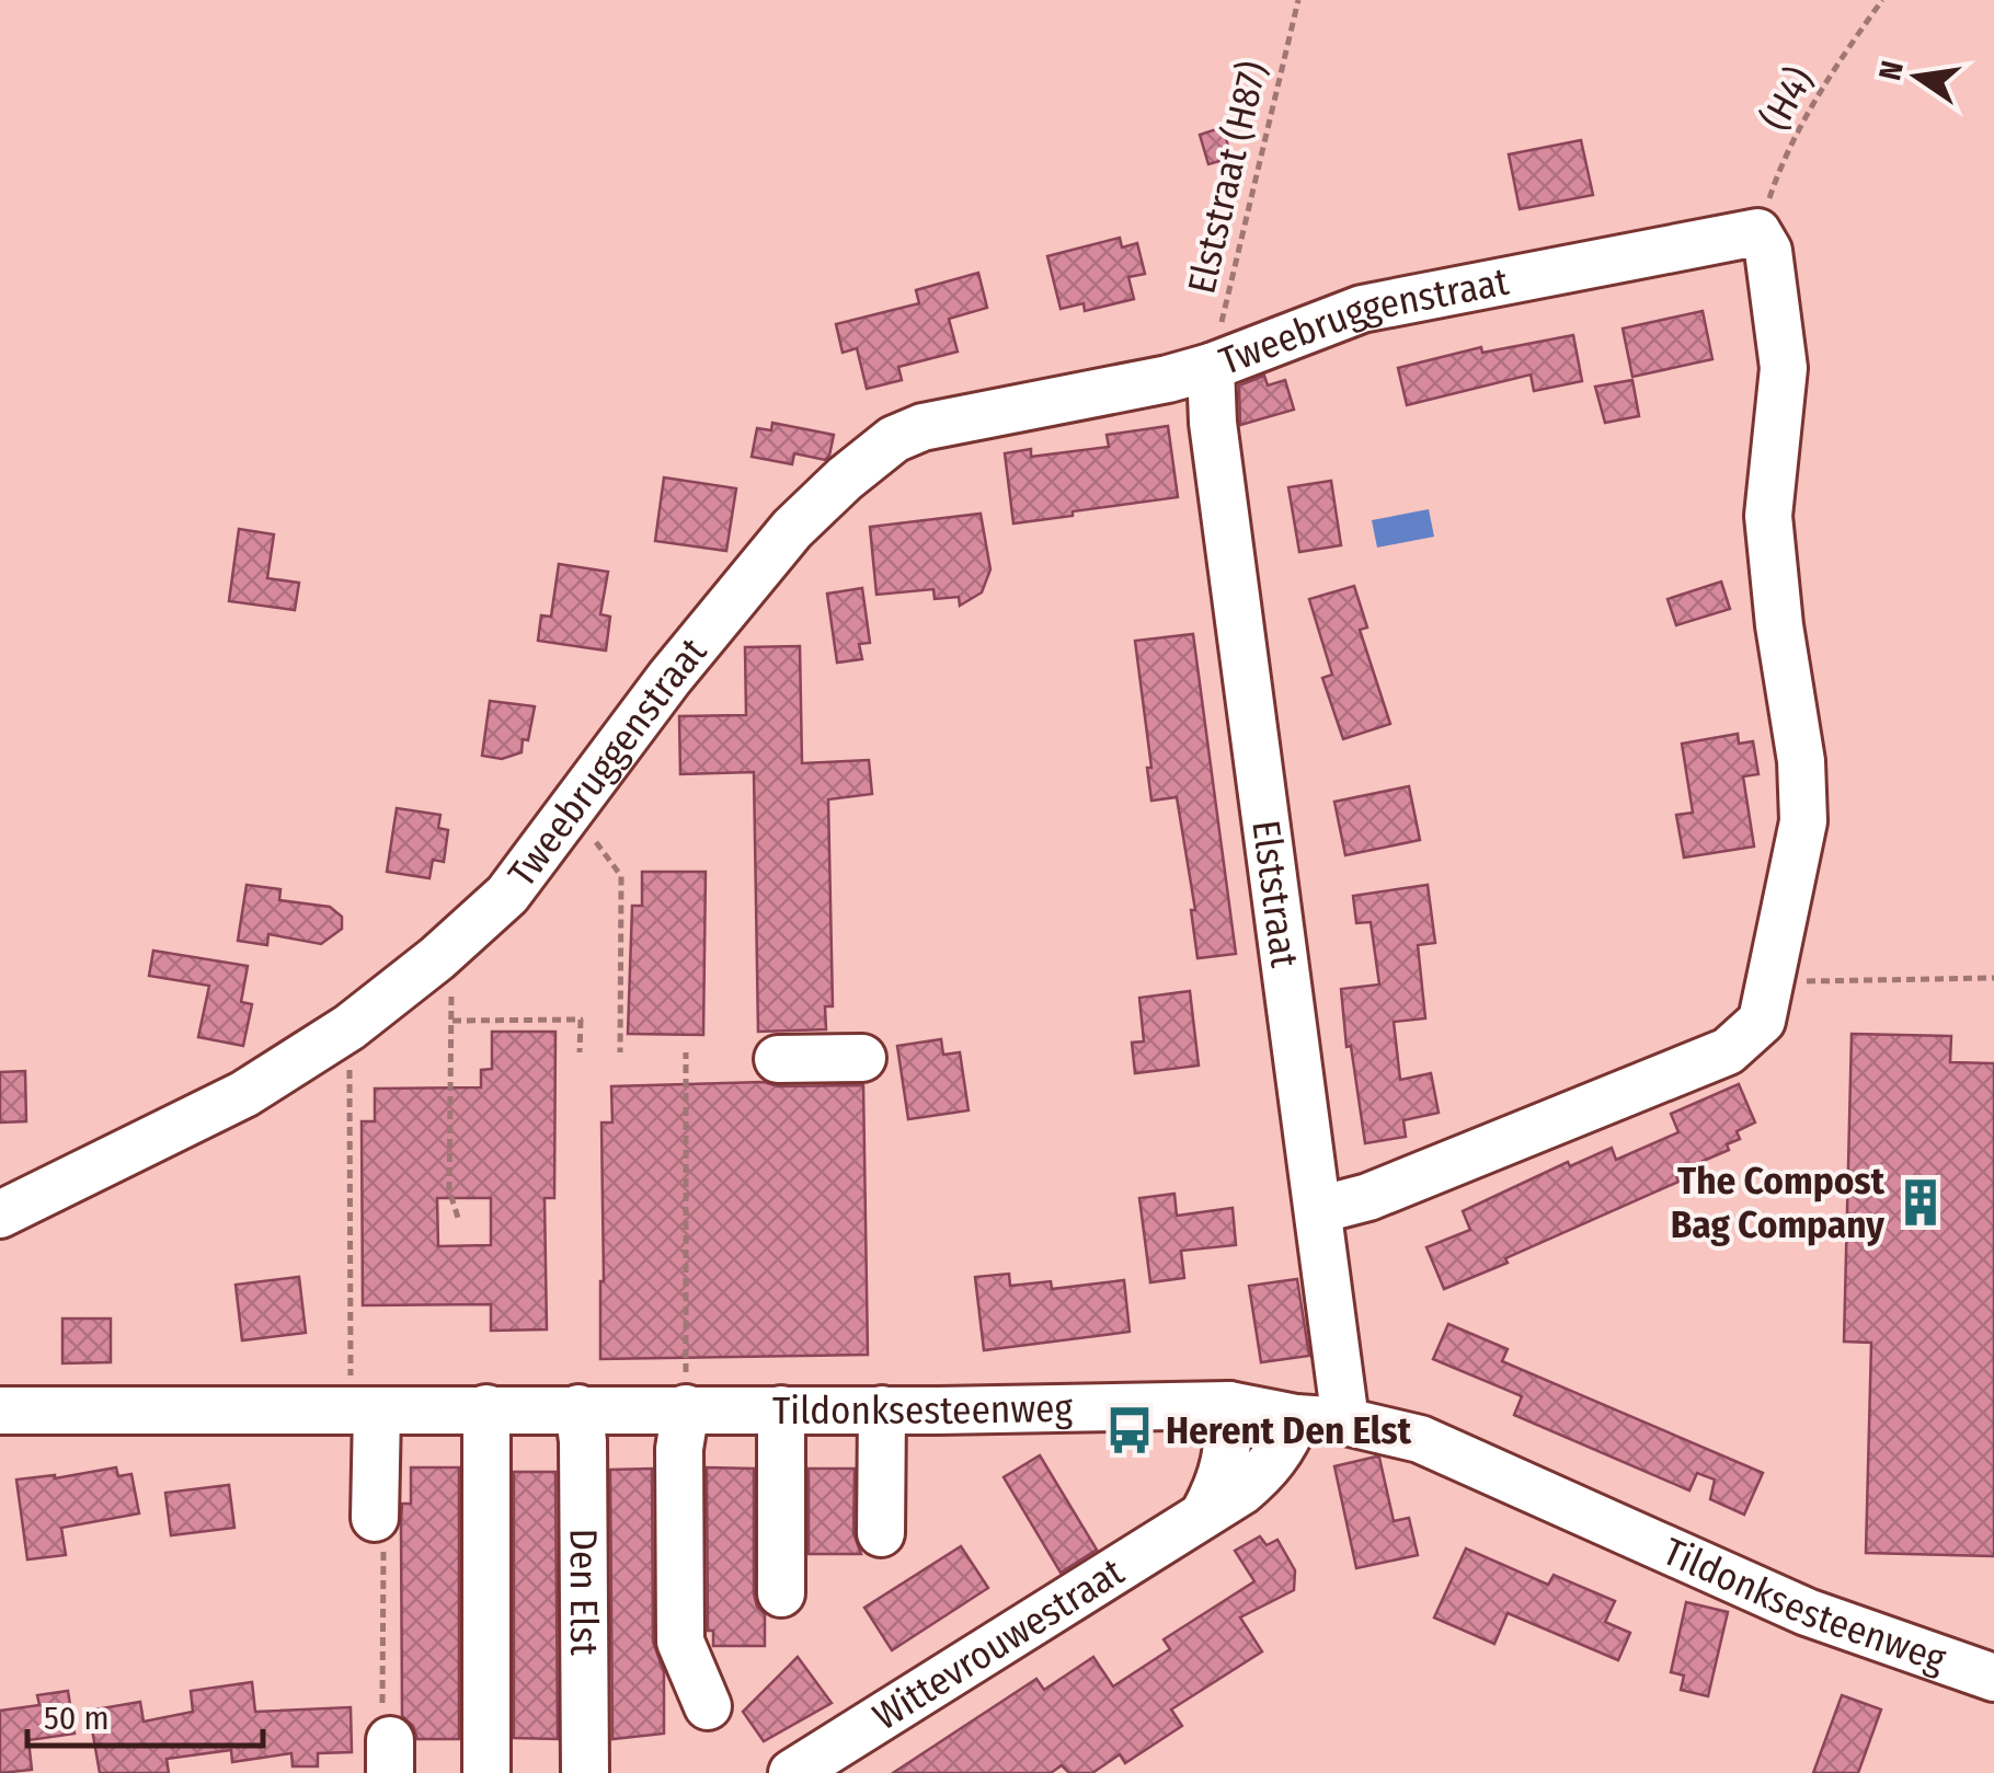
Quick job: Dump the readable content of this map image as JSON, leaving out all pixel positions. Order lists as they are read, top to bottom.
{
  "streets": {
    "street": [
      "Tweebruggenstraat",
      "Elststraat",
      "Tildonksesteenweg",
      "Den Elst",
      "Wittevrouwestraat"
    ],
    "path": ["(H4)", "Elststraat (H87)"]
  },
  "crossings": [
    ["(H4)", "Tweebruggenstraat"],
    ["Elststraat (H87)", "Tweebruggenstraat"],
    ["Elststraat (H87)", "Elststraat"],
    ["Tweebruggenstraat", "Elststraat"],
    ["Elststraat", "Tildonksesteenweg"],
    ["Tildonksesteenweg", "Den Elst"],
    ["Tildonksesteenweg", "Wittevrouwestraat"]
  ],
  "places": {
    "building": ["The Compost Bag Company"],
    "bus stop": ["Herent Den Elst"]
  },
  "scale_bar": "50 m",
  "north": "left"
}
